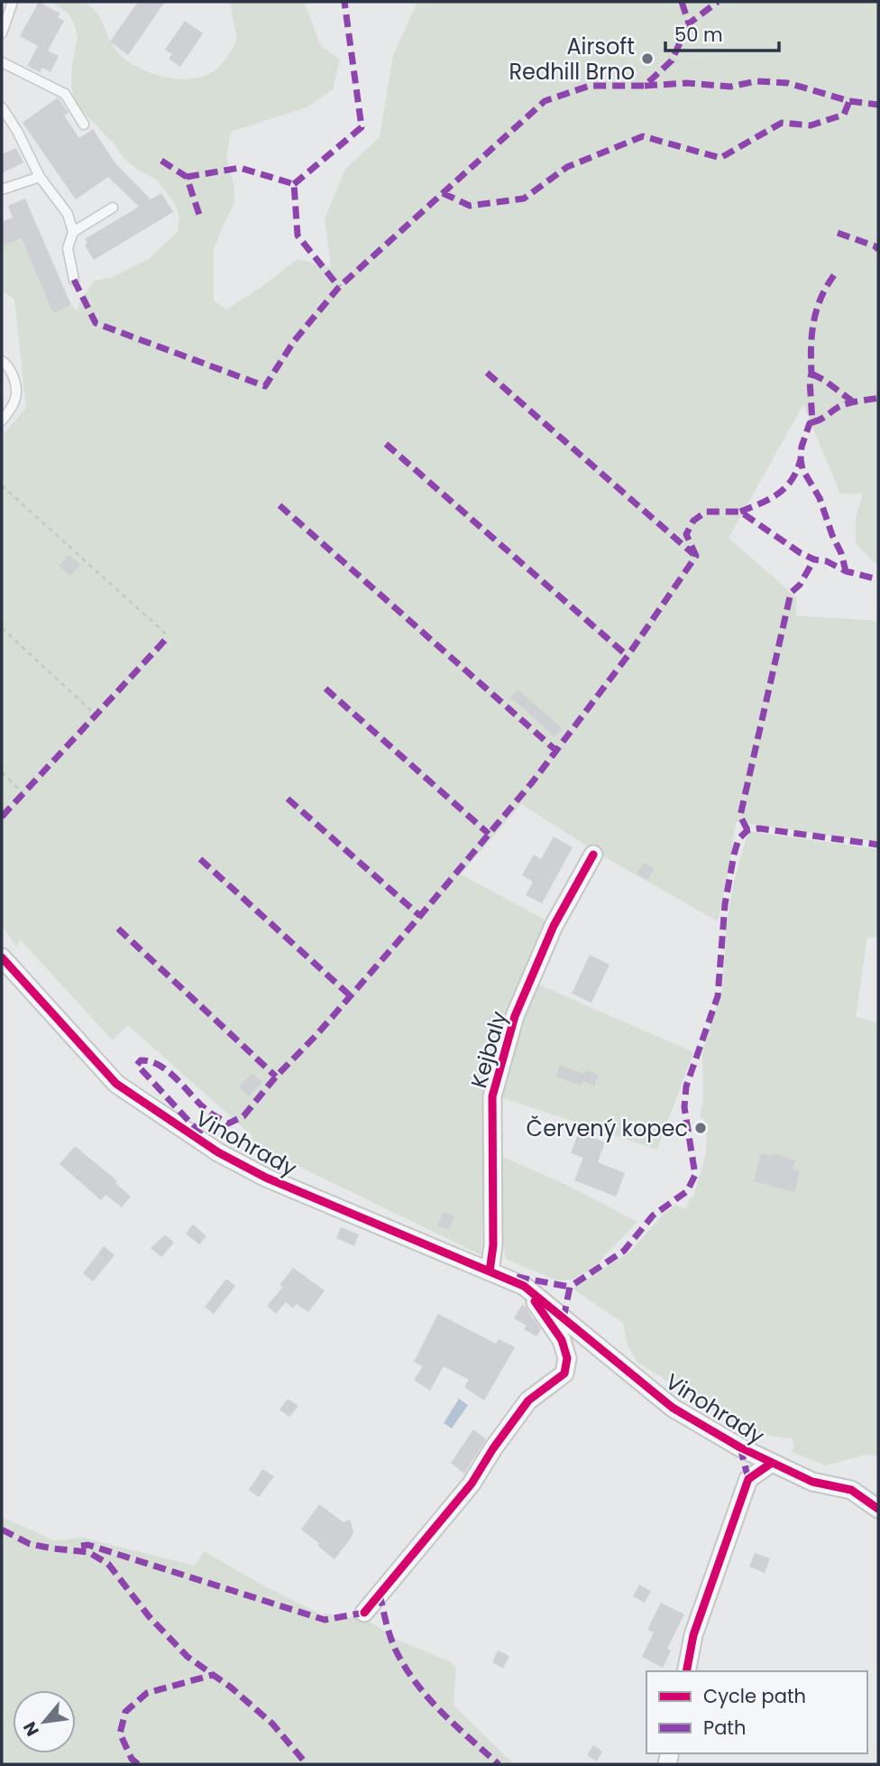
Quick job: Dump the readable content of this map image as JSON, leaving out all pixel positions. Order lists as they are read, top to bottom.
{
  "streets": {
    "street": ["Kejbaly", "Vinohrady"]
  },
  "crossings": [
    ["Kejbaly", "Vinohrady"]
  ],
  "places": ["Airsoft Redhill Brno", "Červený kopec"],
  "legend": ["Cycle path", "Path"],
  "scale_bar": "50 m",
  "north": "bottom left"
}
